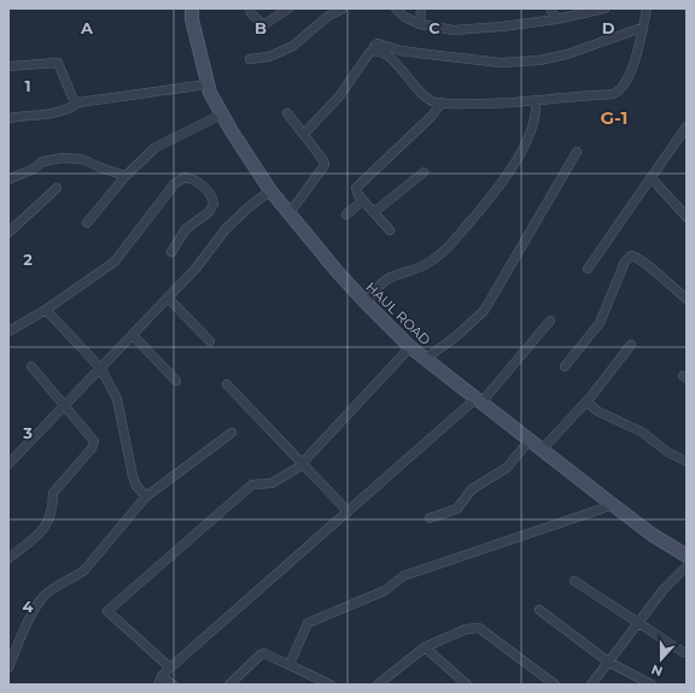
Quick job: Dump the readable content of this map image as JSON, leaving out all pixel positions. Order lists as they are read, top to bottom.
{
  "streets": {
    "main road": ["HAUL ROAD"]
  },
  "districts": ["G-1"],
  "north": "bottom",
  "grid": {
    "columns": [
      "A",
      "B",
      "C",
      "D"
    ],
    "rows": [
      "1",
      "2",
      "3",
      "4"
    ]
  }
}
